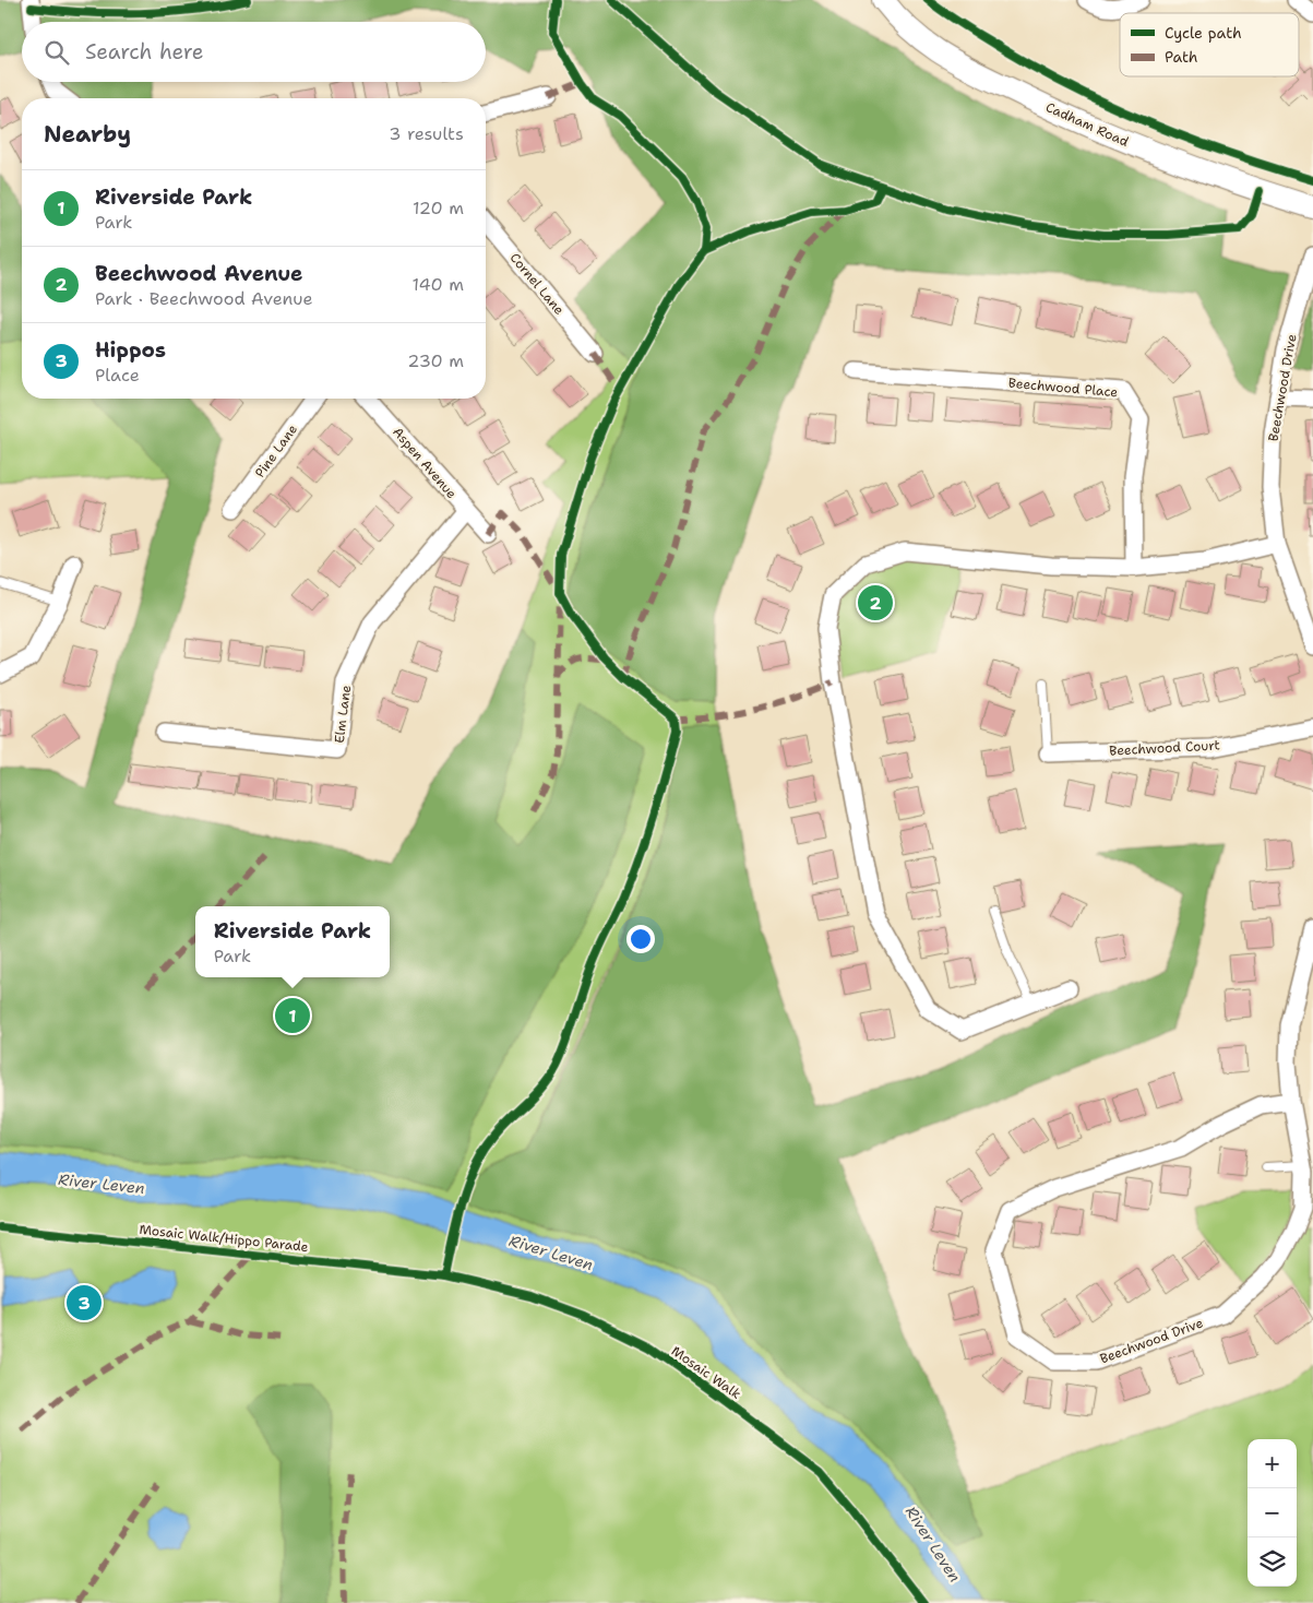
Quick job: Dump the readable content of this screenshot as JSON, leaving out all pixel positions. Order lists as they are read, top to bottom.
{
  "streets": {
    "street": [
      "Cadham Road",
      "Cornel Lane",
      "Beechwood Place",
      "Beechwood Drive",
      "Pine Lane",
      "Aspen Avenue",
      "Elm Lane",
      "Beechwood Court"
    ],
    "cycle path": ["Mosaic Walk/Hippo Parade"]
  },
  "crossings": [
    ["Aspen Avenue", "Elm Lane"]
  ],
  "water": ["River Leven"],
  "legend": ["Cycle path", "Path"],
  "page": {
    "search": "Search here",
    "heading": ["Nearby", "3 results"],
    "list": [
      {
        "mark": "1",
        "name": "Riverside Park",
        "note": "Park",
        "value": "120 m"
      },
      {
        "mark": "2",
        "name": "Beechwood Avenue",
        "note": "Park · Beechwood Avenue",
        "value": "140 m"
      },
      {
        "mark": "3",
        "name": "Hippos",
        "note": "Place",
        "value": "230 m"
      }
    ],
    "pins": ["2", "1", "3"],
    "popup": ["Riverside Park", "Park"],
    "map_buttons": ["+", "−"]
  }
}
